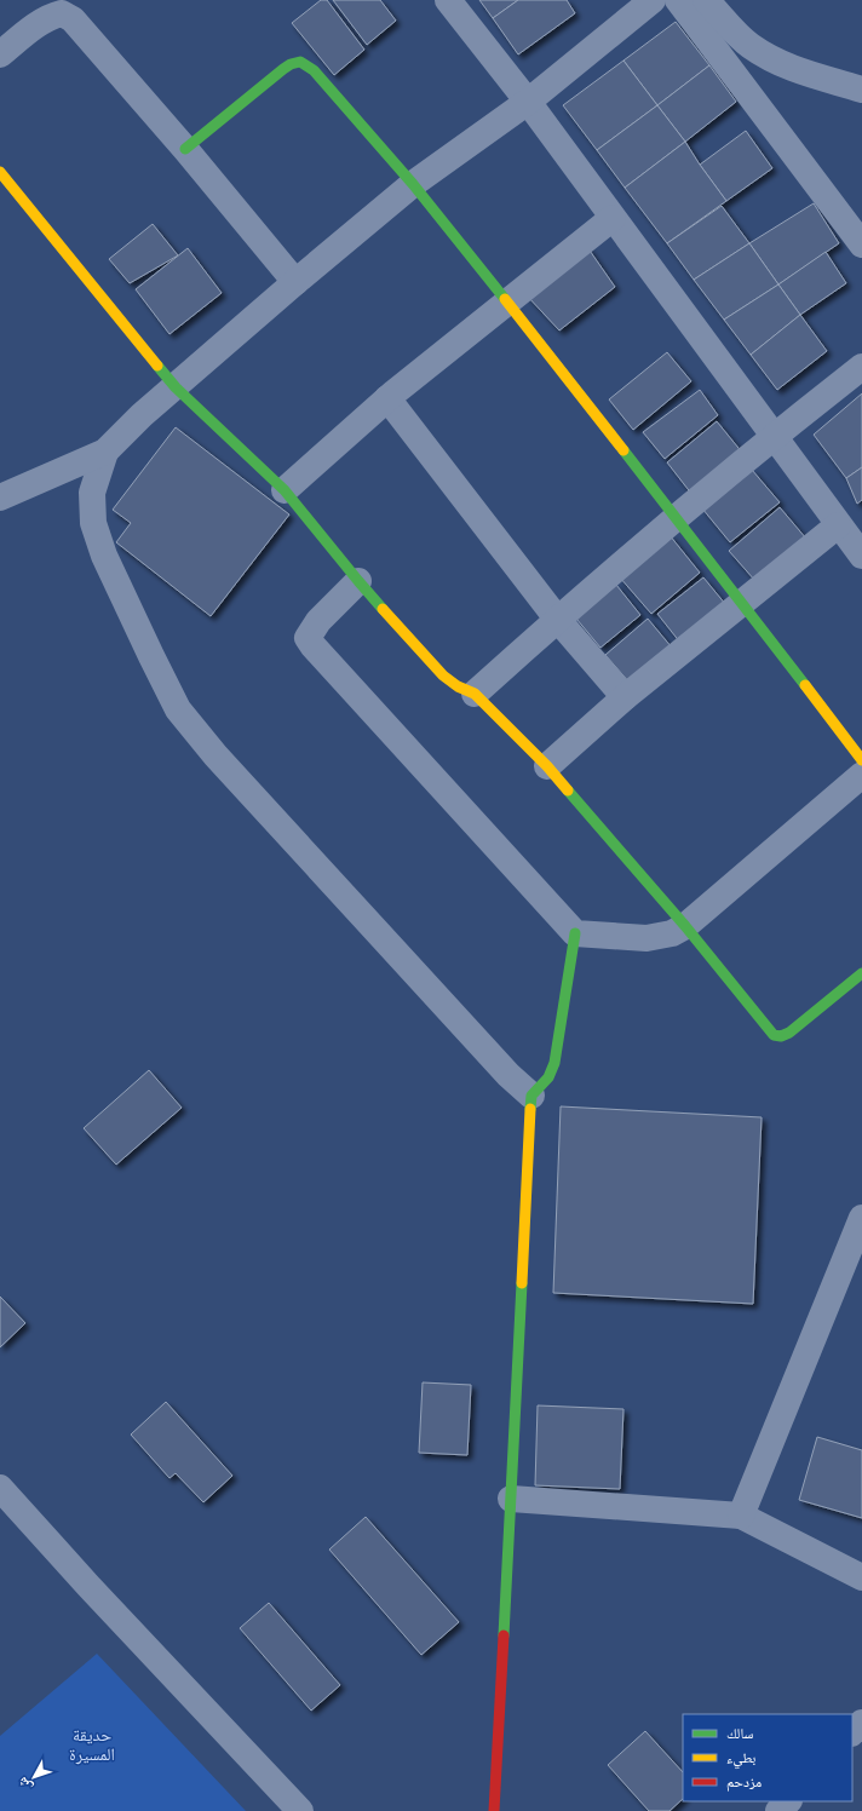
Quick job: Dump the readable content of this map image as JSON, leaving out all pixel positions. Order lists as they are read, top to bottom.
{
  "parks": ["حديقة المسيرة"],
  "legend": ["سالك", "بطيء", "مزدحم"],
  "north": "bottom left"
}
